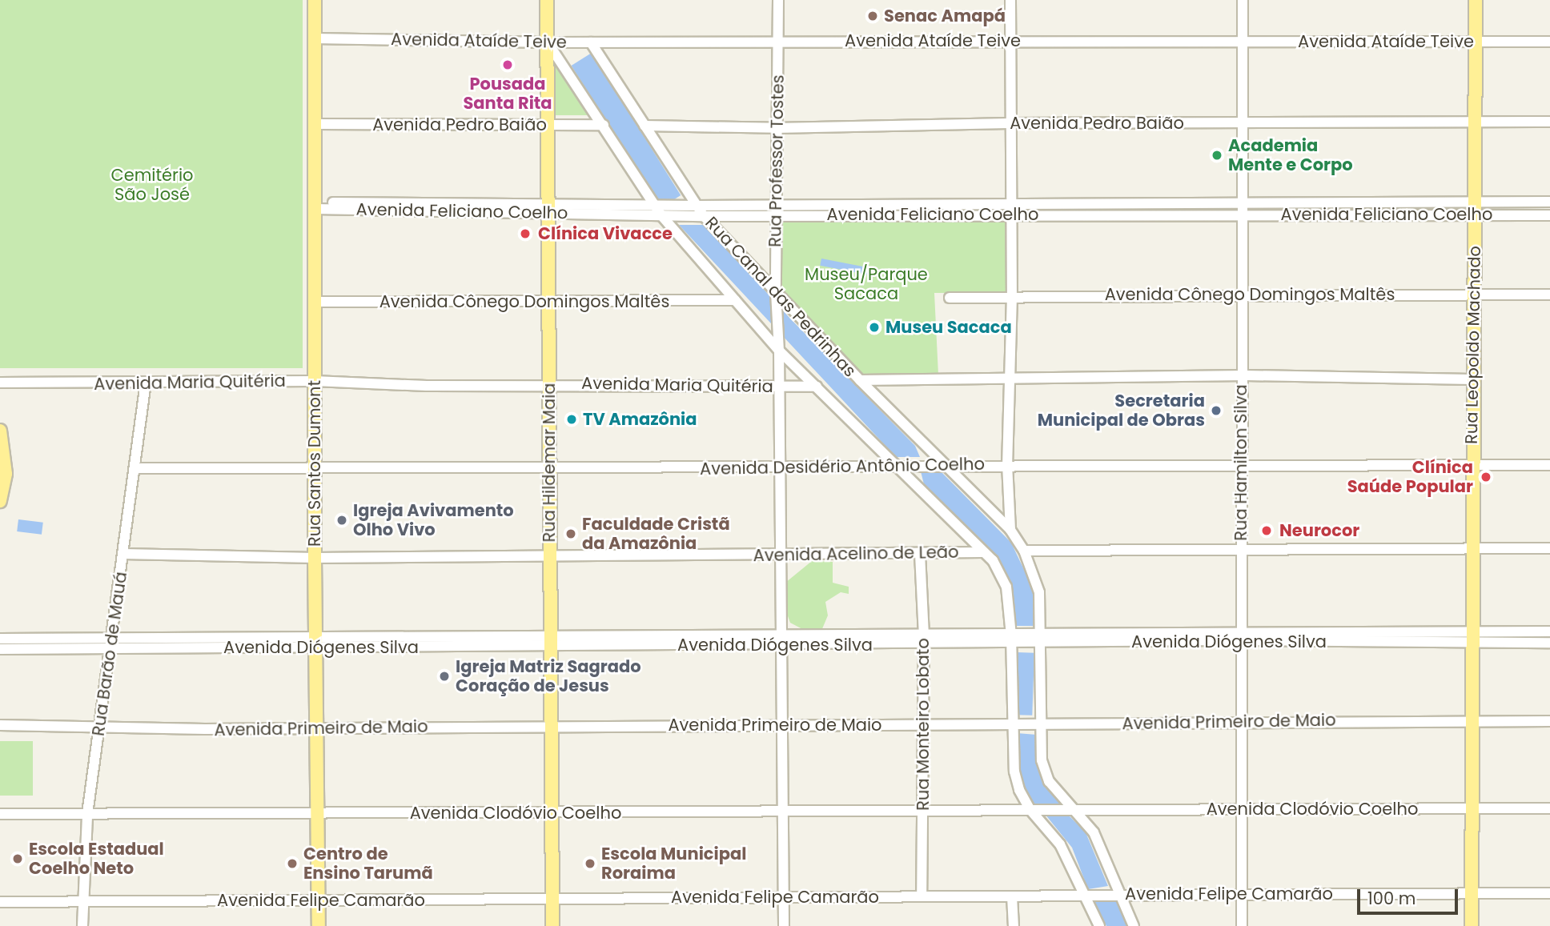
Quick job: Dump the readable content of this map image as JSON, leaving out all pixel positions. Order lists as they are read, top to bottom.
{
  "streets": {
    "main road": ["Rua Leopoldo Machado", "Rua Hildemar Maia", "Rua Santos Dumont"],
    "street": [
      "Avenida Ataíde Teive",
      "Avenida Pedro Baião",
      "Rua Professor Tostes",
      "Avenida Feliciano Coelho",
      "Avenida Cônego Domingos Maltês",
      "Rua Canal das Pedrinhas",
      "Avenida Maria Quitéria",
      "Rua Hamilton Silva",
      "Avenida Desidério Antônio Coelho",
      "Avenida Acelino de Leão",
      "Avenida Diógenes Silva",
      "Rua Barão de Mauá",
      "Avenida Primeiro de Maio",
      "Rua Monteiro Lobato",
      "Avenida Clodóvio Coelho",
      "Avenida Felipe Camarão"
    ]
  },
  "crossings": [
    ["Avenida Ataíde Teive", "Rua Professor Tostes"],
    ["Avenida Ataíde Teive", "Rua Canal das Pedrinhas"],
    ["Avenida Ataíde Teive", "Rua Leopoldo Machado"],
    ["Avenida Ataíde Teive", "Rua Hildemar Maia"],
    ["Avenida Ataíde Teive", "Rua Hamilton Silva"],
    ["Avenida Ataíde Teive", "Rua Santos Dumont"],
    ["Avenida Pedro Baião", "Rua Professor Tostes"],
    ["Avenida Pedro Baião", "Rua Canal das Pedrinhas"],
    ["Avenida Pedro Baião", "Rua Leopoldo Machado"],
    ["Avenida Pedro Baião", "Rua Hildemar Maia"],
    ["Avenida Pedro Baião", "Rua Hamilton Silva"],
    ["Avenida Pedro Baião", "Rua Santos Dumont"],
    ["Rua Professor Tostes", "Avenida Feliciano Coelho"],
    ["Rua Professor Tostes", "Rua Canal das Pedrinhas"],
    ["Rua Professor Tostes", "Avenida Maria Quitéria"],
    ["Rua Professor Tostes", "Avenida Desidério Antônio Coelho"],
    ["Rua Professor Tostes", "Avenida Acelino de Leão"],
    ["Rua Professor Tostes", "Avenida Diógenes Silva"],
    ["Rua Professor Tostes", "Avenida Primeiro de Maio"],
    ["Rua Professor Tostes", "Avenida Clodóvio Coelho"],
    ["Rua Professor Tostes", "Avenida Felipe Camarão"],
    ["Avenida Feliciano Coelho", "Rua Canal das Pedrinhas"],
    ["Avenida Feliciano Coelho", "Rua Leopoldo Machado"],
    ["Avenida Feliciano Coelho", "Rua Hildemar Maia"],
    ["Avenida Feliciano Coelho", "Rua Hamilton Silva"],
    ["Avenida Feliciano Coelho", "Rua Santos Dumont"],
    ["Avenida Cônego Domingos Maltês", "Rua Leopoldo Machado"],
    ["Avenida Cônego Domingos Maltês", "Rua Hildemar Maia"],
    ["Avenida Cônego Domingos Maltês", "Rua Hamilton Silva"],
    ["Avenida Cônego Domingos Maltês", "Rua Santos Dumont"],
    ["Rua Canal das Pedrinhas", "Avenida Desidério Antônio Coelho"],
    ["Rua Canal das Pedrinhas", "Avenida Diógenes Silva"],
    ["Rua Canal das Pedrinhas", "Avenida Primeiro de Maio"],
    ["Rua Canal das Pedrinhas", "Avenida Clodóvio Coelho"],
    ["Rua Canal das Pedrinhas", "Avenida Felipe Camarão"],
    ["Rua Leopoldo Machado", "Avenida Desidério Antônio Coelho"],
    ["Rua Leopoldo Machado", "Avenida Diógenes Silva"],
    ["Rua Leopoldo Machado", "Avenida Primeiro de Maio"],
    ["Rua Leopoldo Machado", "Avenida Clodóvio Coelho"],
    ["Rua Leopoldo Machado", "Avenida Felipe Camarão"],
    ["Avenida Maria Quitéria", "Rua Hildemar Maia"],
    ["Avenida Maria Quitéria", "Rua Santos Dumont"],
    ["Avenida Maria Quitéria", "Rua Barão de Mauá"],
    ["Rua Hildemar Maia", "Avenida Desidério Antônio Coelho"],
    ["Rua Hildemar Maia", "Avenida Acelino de Leão"],
    ["Rua Hildemar Maia", "Avenida Diógenes Silva"],
    ["Rua Hildemar Maia", "Avenida Primeiro de Maio"],
    ["Rua Hildemar Maia", "Avenida Clodóvio Coelho"],
    ["Rua Hildemar Maia", "Avenida Felipe Camarão"],
    ["Rua Hamilton Silva", "Avenida Desidério Antônio Coelho"],
    ["Rua Hamilton Silva", "Avenida Diógenes Silva"],
    ["Rua Hamilton Silva", "Avenida Primeiro de Maio"],
    ["Rua Hamilton Silva", "Avenida Clodóvio Coelho"],
    ["Rua Hamilton Silva", "Avenida Felipe Camarão"],
    ["Rua Santos Dumont", "Avenida Desidério Antônio Coelho"],
    ["Rua Santos Dumont", "Avenida Acelino de Leão"],
    ["Rua Santos Dumont", "Avenida Diógenes Silva"],
    ["Rua Santos Dumont", "Avenida Primeiro de Maio"],
    ["Rua Santos Dumont", "Avenida Clodóvio Coelho"],
    ["Rua Santos Dumont", "Avenida Felipe Camarão"],
    ["Avenida Desidério Antônio Coelho", "Rua Barão de Mauá"],
    ["Avenida Acelino de Leão", "Rua Barão de Mauá"],
    ["Avenida Acelino de Leão", "Rua Monteiro Lobato"],
    ["Avenida Diógenes Silva", "Rua Barão de Mauá"],
    ["Avenida Diógenes Silva", "Rua Monteiro Lobato"],
    ["Rua Barão de Mauá", "Avenida Primeiro de Maio"],
    ["Rua Barão de Mauá", "Avenida Clodóvio Coelho"],
    ["Rua Barão de Mauá", "Avenida Felipe Camarão"],
    ["Avenida Primeiro de Maio", "Rua Monteiro Lobato"],
    ["Rua Monteiro Lobato", "Avenida Clodóvio Coelho"],
    ["Rua Monteiro Lobato", "Avenida Felipe Camarão"]
  ],
  "parks": ["Cemitério São José", "Museu/Parque Sacaca"],
  "places": [
    "Senac Amapá",
    "Pousada Santa Rita",
    "Academia Mente e Corpo",
    "Clínica Vivacce",
    "Museu Sacaca",
    "Secretaria Municipal de Obras",
    "TV Amazônia",
    "Clínica Saúde Popular",
    "Igreja Avivamento Olho Vivo",
    "Neurocor",
    "Faculdade Cristã da Amazônia",
    "Igreja Matriz Sagrado Coração de Jesus",
    "Escola Estadual Coelho Neto",
    "Centro de Ensino Tarumã",
    "Escola Municipal Roraima"
  ],
  "scale_bar": "100 m"
}
